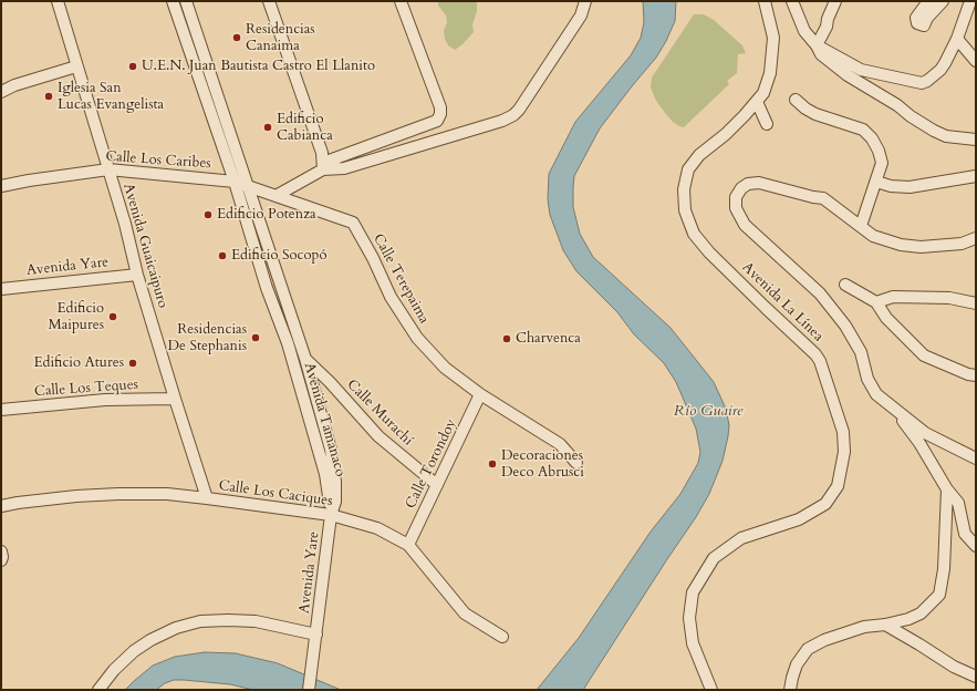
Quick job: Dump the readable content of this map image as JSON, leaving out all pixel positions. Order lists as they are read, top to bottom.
{
  "streets": {
    "street": [
      "Calle Los Caribes",
      "Avenida Guaicaipuro",
      "Avenida Yare",
      "Calle Terepaima",
      "Avenida La Línea",
      "Calle Los Teques",
      "Calle Murachí",
      "Avenida Tamanaco",
      "Calle Torondoy",
      "Calle Los Caciques"
    ]
  },
  "crossings": [
    ["Calle Los Caribes", "Avenida Guaicaipuro"],
    ["Calle Los Caribes", "Calle Terepaima"],
    ["Calle Los Caribes", "Avenida Tamanaco"],
    ["Avenida Guaicaipuro", "Avenida Yare"],
    ["Avenida Guaicaipuro", "Calle Los Teques"],
    ["Avenida Guaicaipuro", "Calle Los Caciques"],
    ["Avenida Yare", "Avenida Tamanaco"],
    ["Avenida Yare", "Calle Los Caciques"],
    ["Calle Terepaima", "Avenida Tamanaco"],
    ["Calle Terepaima", "Calle Torondoy"],
    ["Calle Murachí", "Avenida Tamanaco"],
    ["Calle Murachí", "Calle Torondoy"],
    ["Avenida Tamanaco", "Calle Los Caciques"],
    ["Calle Torondoy", "Calle Los Caciques"]
  ],
  "water": ["Río Guaire"],
  "places": [
    "Residencias Canaima",
    "U.E.N. Juan Bautista Castro El Llanito",
    "Iglesia San Lucas Evangelista",
    "Edificio Cabianca",
    "Edificio Potenza",
    "Edificio Socopó",
    "Edificio Maipures",
    "Residencias De Stephanis",
    "Charvenca",
    "Edificio Atures",
    "Decoraciones Deco Abrusci"
  ]
}
